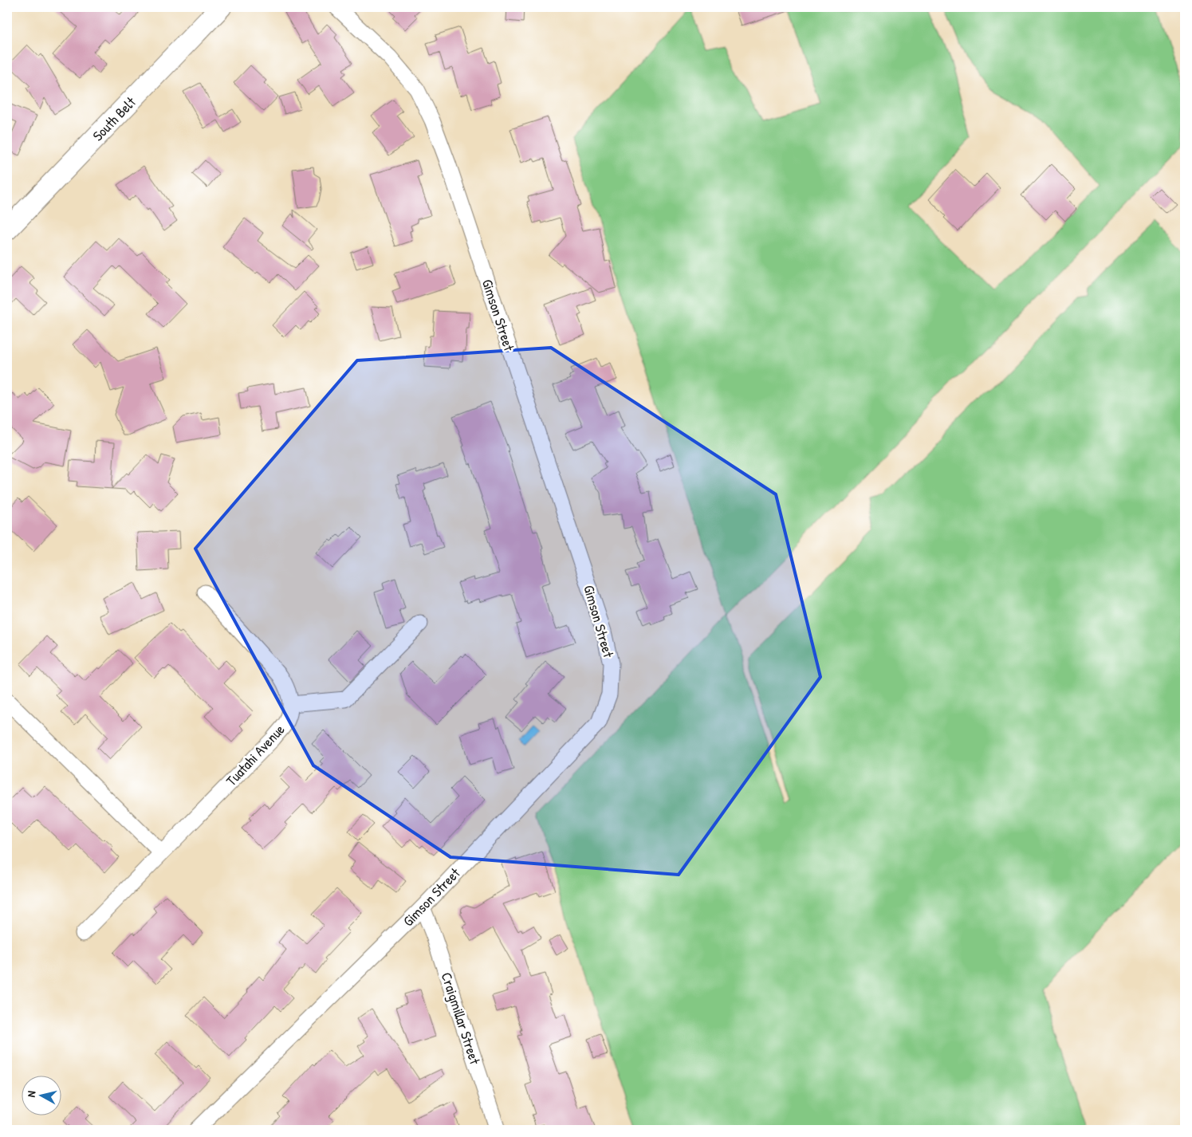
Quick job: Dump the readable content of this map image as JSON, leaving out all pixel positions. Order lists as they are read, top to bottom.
{
  "streets": {
    "street": [
      "South Belt",
      "Gimson Street",
      "Tuatahi Avenue",
      "Craigmillar Street"
    ]
  },
  "crossings": [
    ["Gimson Street", "Craigmillar Street"]
  ],
  "north": "left"
}
